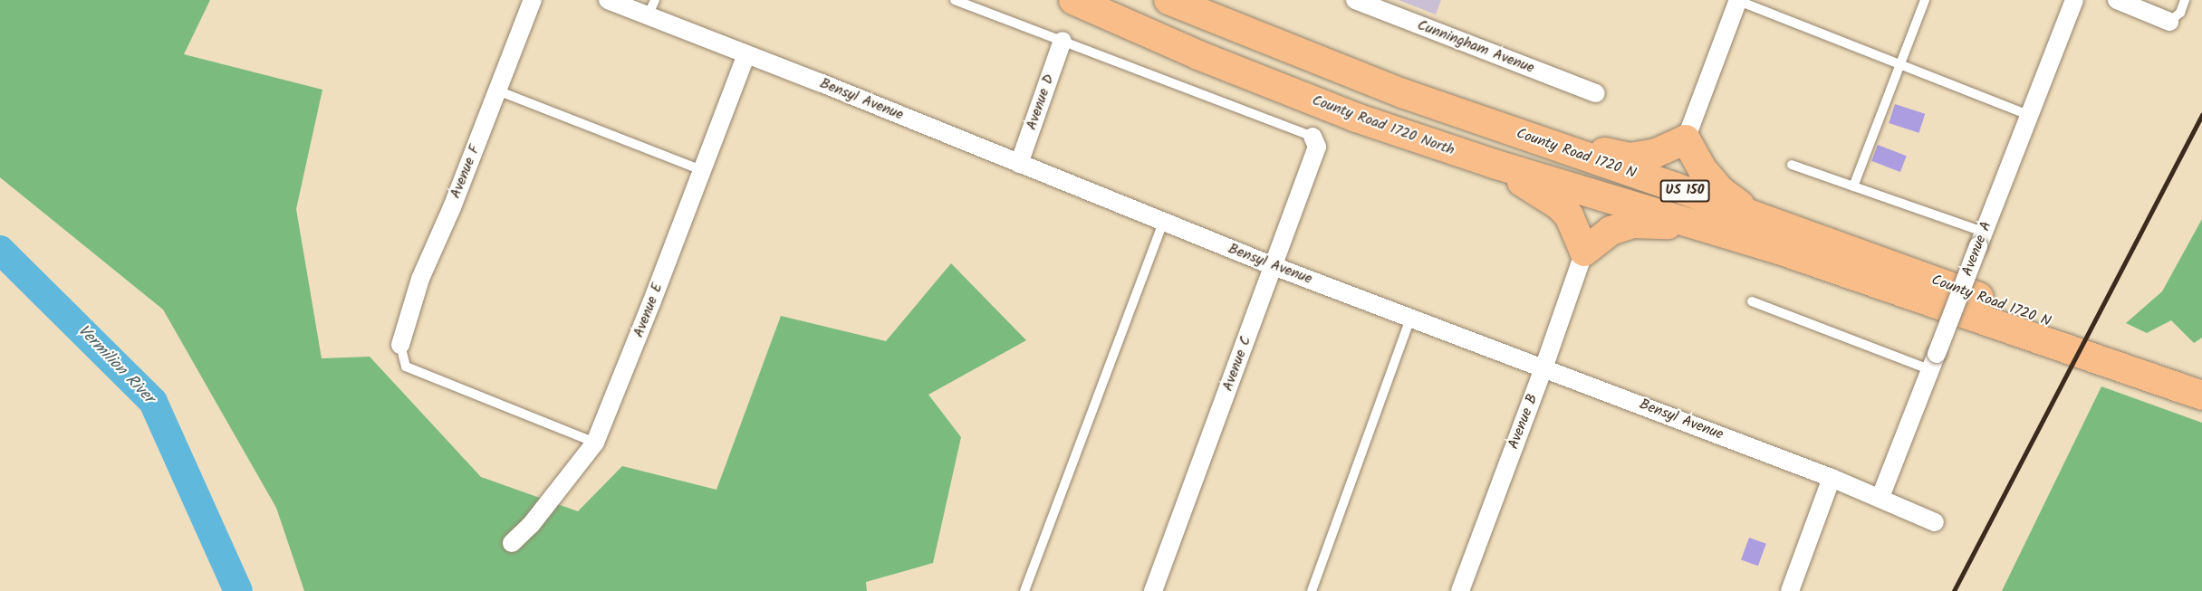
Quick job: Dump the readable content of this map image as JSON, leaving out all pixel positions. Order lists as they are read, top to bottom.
{
  "streets": {
    "main road": ["County Road 1720 North", "County Road 1720 N", "US 150"],
    "street": [
      "Cunningham Avenue",
      "Bensyl Avenue",
      "Avenue D",
      "Avenue F",
      "Avenue A",
      "Avenue E",
      "Avenue C",
      "Avenue B"
    ]
  },
  "crossings": [
    ["Bensyl Avenue", "Avenue D"],
    ["Bensyl Avenue", "Avenue A"],
    ["Bensyl Avenue", "Avenue E"],
    ["Bensyl Avenue", "Avenue C"],
    ["Bensyl Avenue", "Avenue B"],
    ["County Road 1720 North", "County Road 1720 N"]
  ],
  "water": ["Vermilion River"]
}
